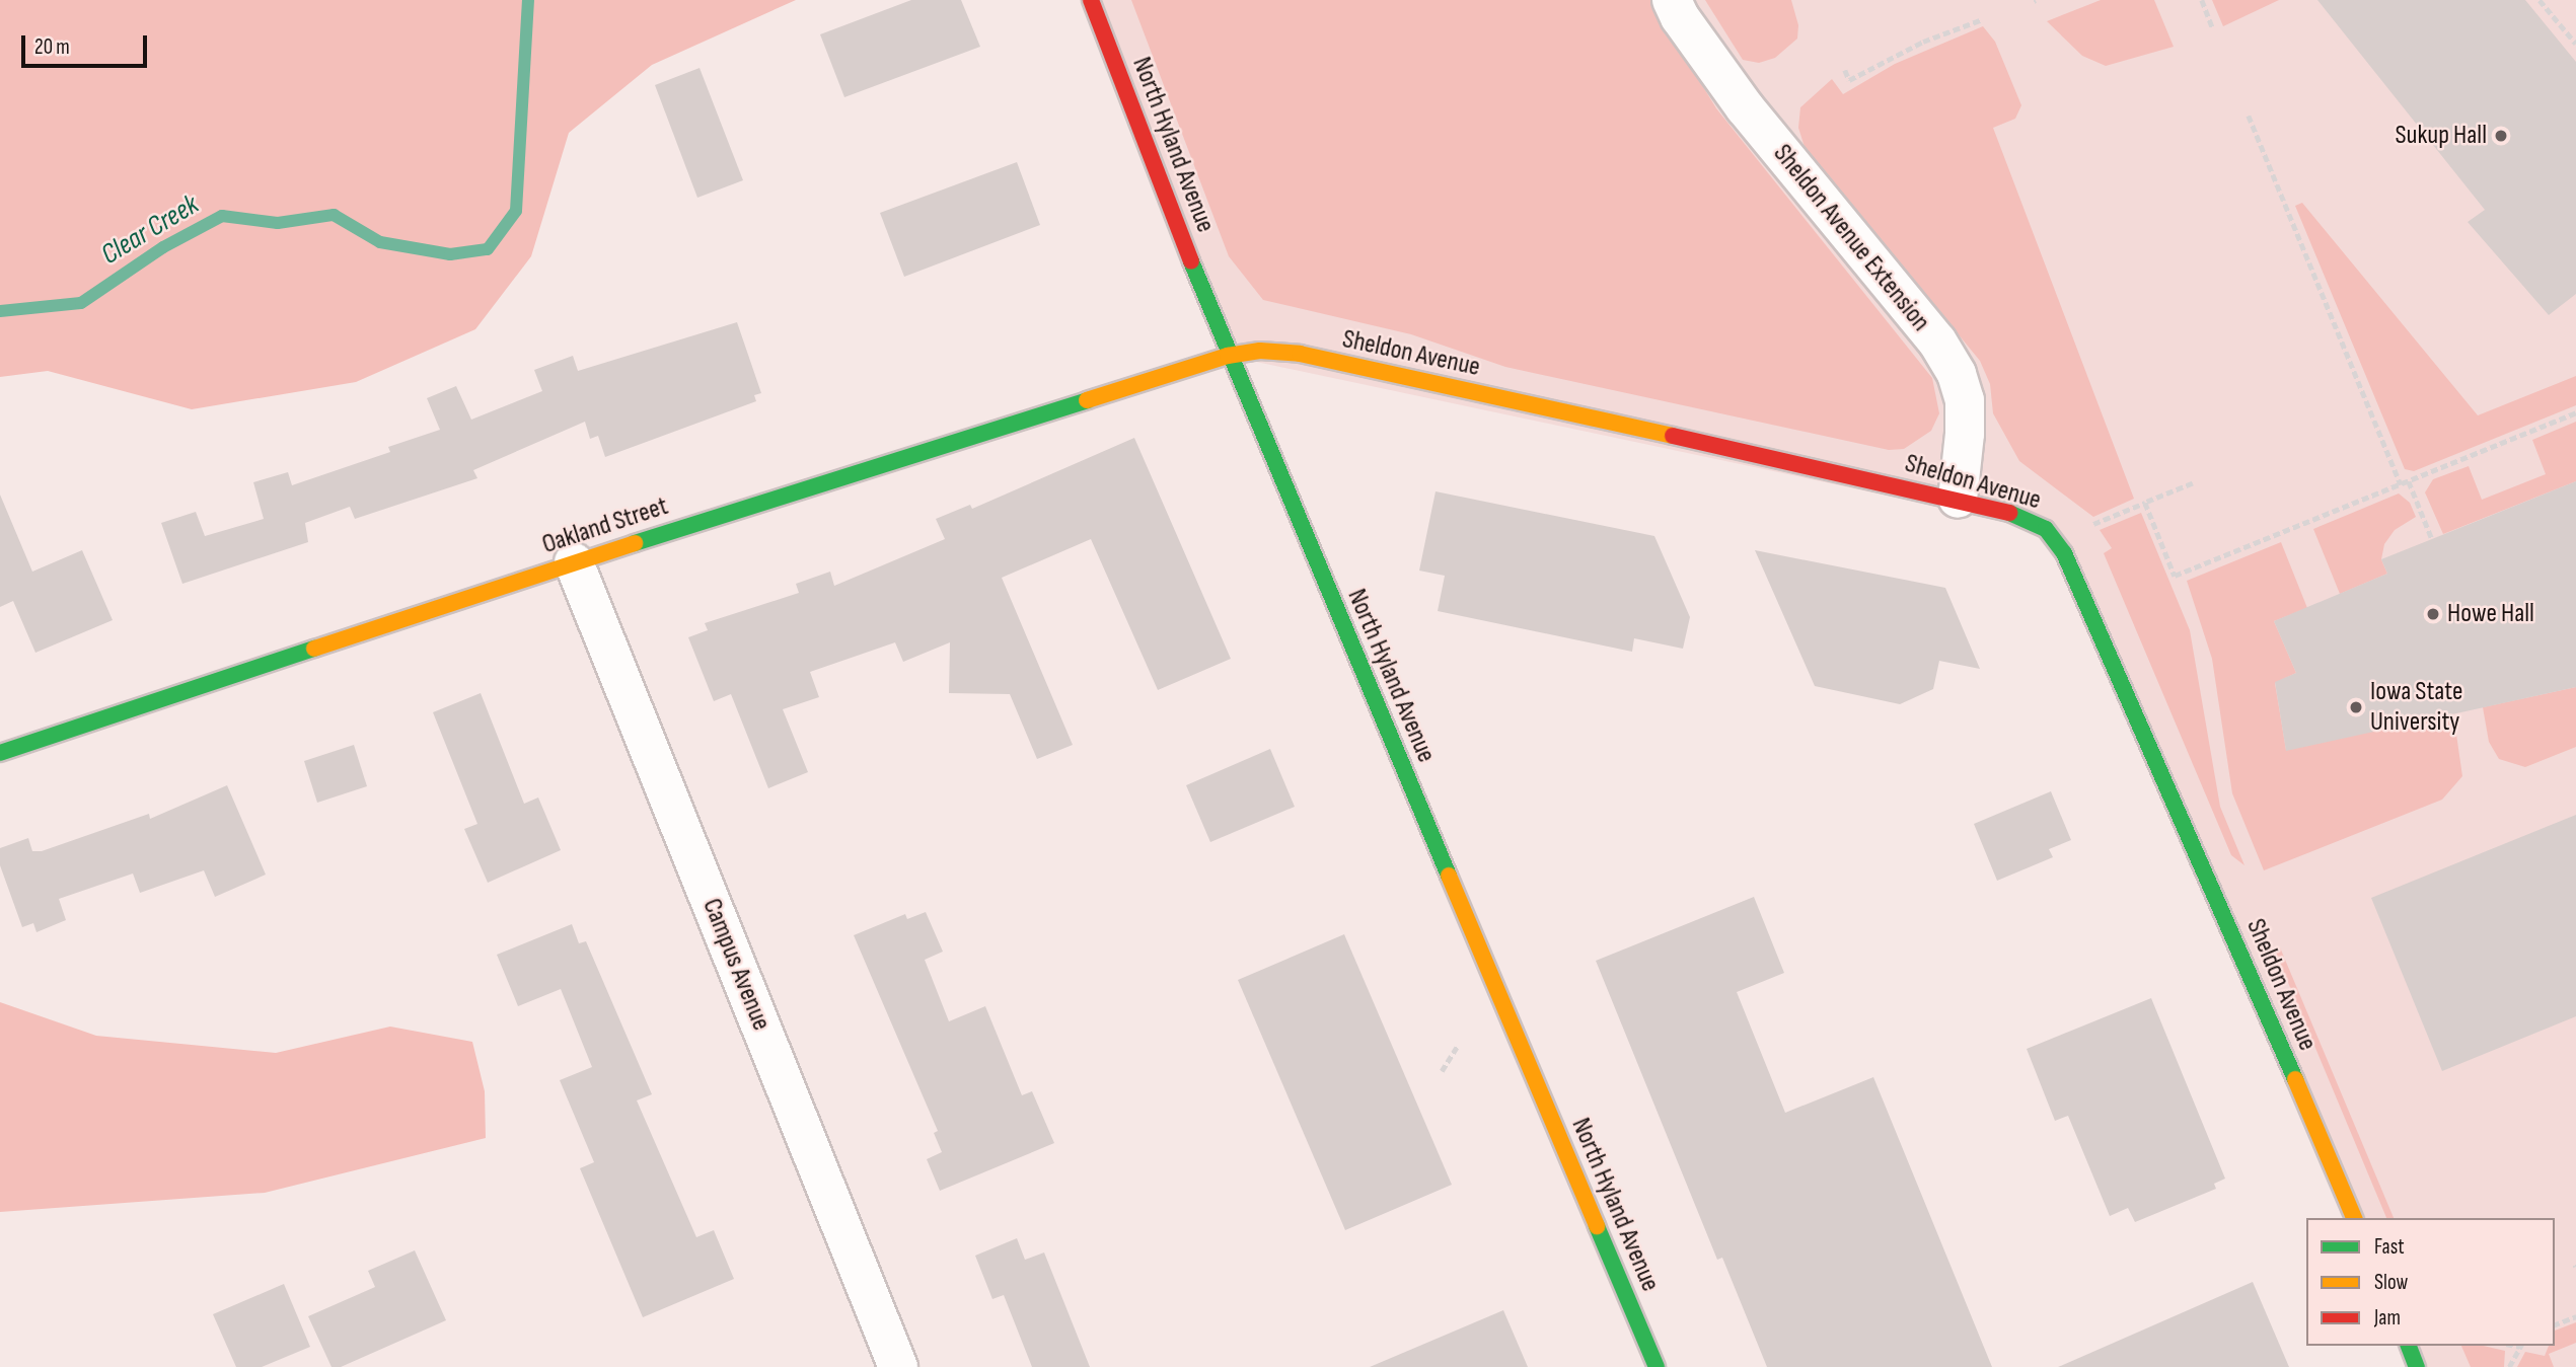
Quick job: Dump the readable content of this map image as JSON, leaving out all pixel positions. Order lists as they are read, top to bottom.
{
  "streets": {
    "street": [
      "North Hyland Avenue",
      "Sheldon Avenue Extension",
      "Sheldon Avenue",
      "Oakland Street",
      "Campus Avenue"
    ]
  },
  "crossings": [
    ["North Hyland Avenue", "Sheldon Avenue"],
    ["North Hyland Avenue", "Oakland Street"],
    ["Sheldon Avenue Extension", "Sheldon Avenue"],
    ["Sheldon Avenue", "Oakland Street"],
    ["Oakland Street", "Campus Avenue"]
  ],
  "water": ["Clear Creek"],
  "places": ["Sukup Hall", "Howe Hall", "Iowa State University"],
  "legend": ["Fast", "Slow", "Jam"],
  "scale_bar": "20 m"
}
